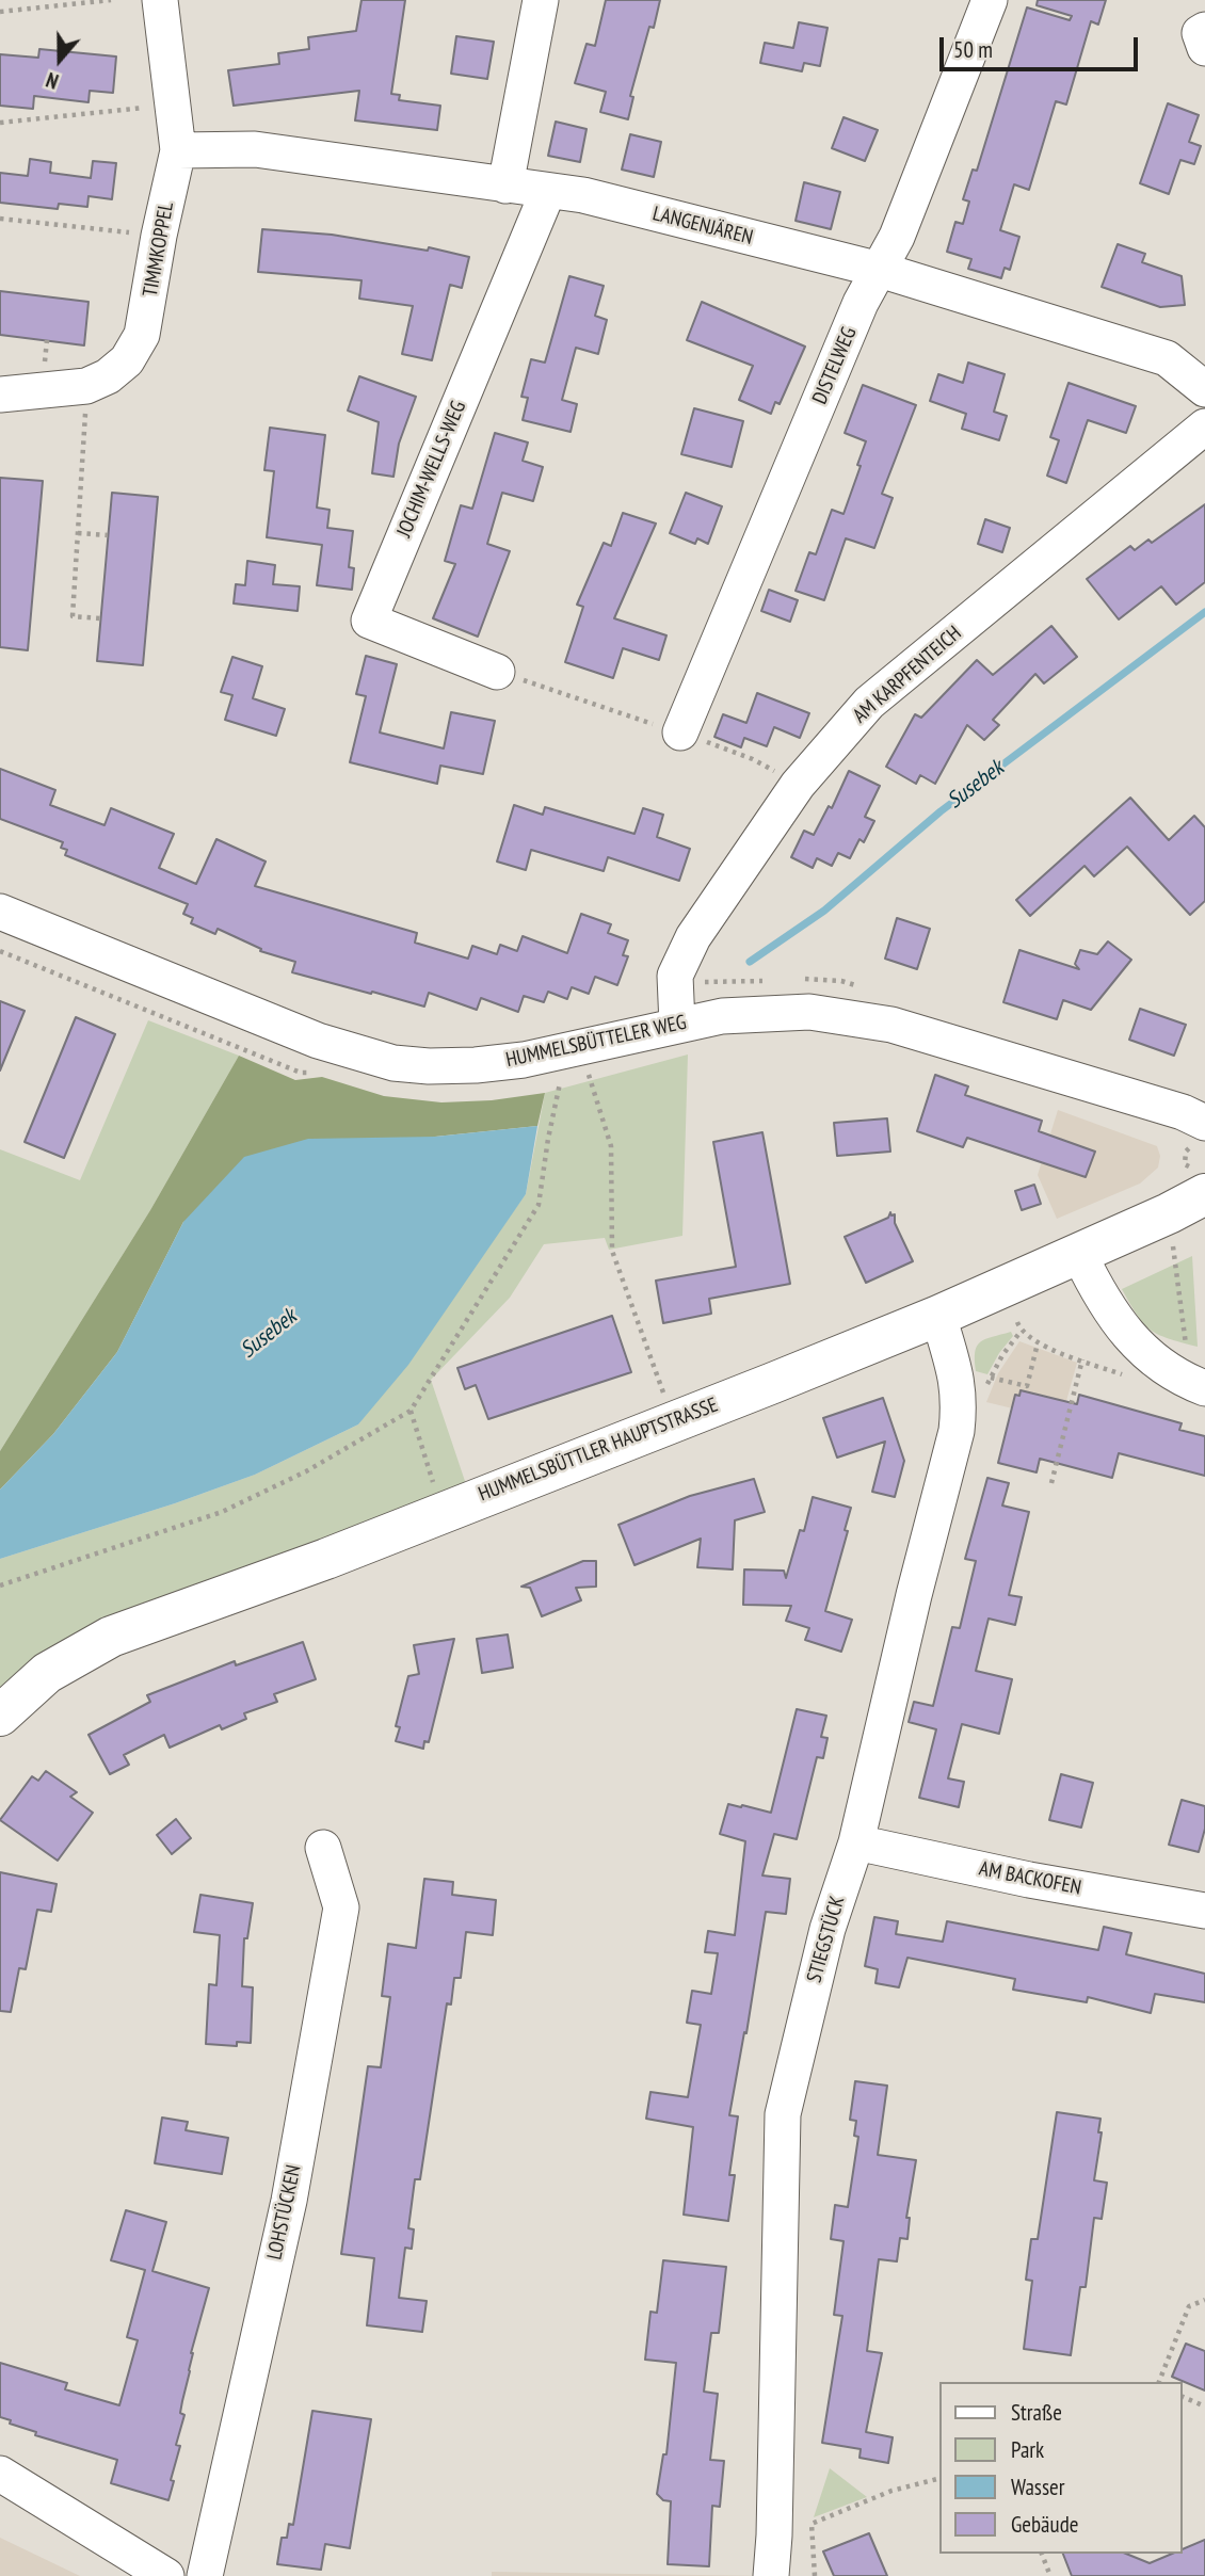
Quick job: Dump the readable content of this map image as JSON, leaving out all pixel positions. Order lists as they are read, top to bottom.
{
  "streets": {
    "main road": ["HUMMELSBÜTTLER HAUPTSTRASSE"],
    "street": [
      "LANGENJÄREN",
      "TIMMKOPPEL",
      "DISTELWEG",
      "JOCHIM-WELLS-WEG",
      "AM KARPFENTEICH",
      "HUMMELSBÜTTELER WEG",
      "AM BACKOFEN",
      "STIEGSTÜCK",
      "LOHSTÜCKEN"
    ]
  },
  "crossings": [
    ["LANGENJÄREN", "TIMMKOPPEL"],
    ["LANGENJÄREN", "DISTELWEG"],
    ["LANGENJÄREN", "JOCHIM-WELLS-WEG"],
    ["AM KARPFENTEICH", "HUMMELSBÜTTELER WEG"],
    ["HUMMELSBÜTTLER HAUPTSTRASSE", "STIEGSTÜCK"],
    ["AM BACKOFEN", "STIEGSTÜCK"]
  ],
  "water": ["Susebek"],
  "legend": [
    "Straße",
    "Park",
    "Wasser",
    "Gebäude"
  ],
  "scale_bar": "50 m",
  "north": "bottom"
}
